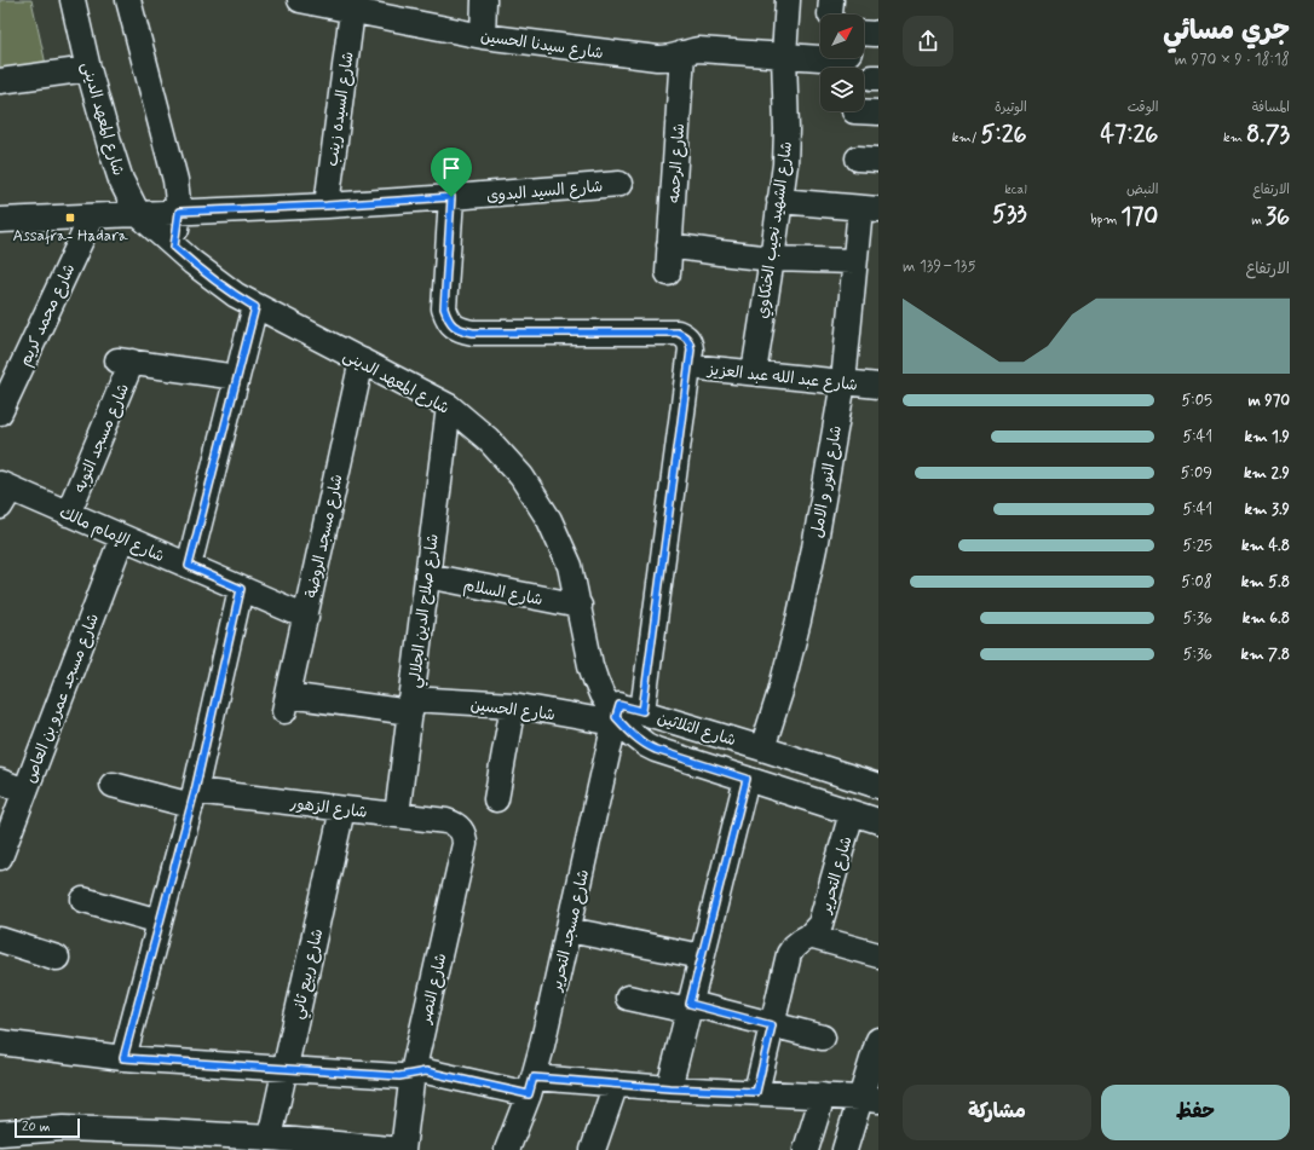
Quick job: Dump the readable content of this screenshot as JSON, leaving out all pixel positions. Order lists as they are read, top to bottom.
{
  "streets": {
    "street": [
      "شارع سيدنا الحسين",
      "شارع السيده زينب",
      "شارع المعهد الدينى",
      "شارع الرحمه",
      "شارع السيد البدوى",
      "شارع الشهيد نجيب الخنكاوي",
      "شارع محمد كريم",
      "شارع عبد الله عبد العزيز",
      "شارع مسجد التوبه",
      "شارع النور و الامل",
      "شارع الإمام مالك",
      "شارع مسجد الروضة",
      "شارع السلام",
      "شارع صلاح الدين الجلالي",
      "شارع مسجد عمرو بن العاص",
      "شارع الحسين",
      "شارع الثلاثين",
      "شارع الزهور",
      "شارع التحرير",
      "شارع مسجد التحرير",
      "شارع ربيع ثاني",
      "شارع النصر"
    ]
  },
  "crossings": [
    ["شارع سيدنا الحسين", "شارع السيده زينب"],
    ["شارع سيدنا الحسين", "شارع الرحمه"],
    ["شارع سيدنا الحسين", "شارع الشهيد نجيب الخنكاوي"],
    ["شارع السيده زينب", "شارع السيد البدوى"],
    ["شارع المعهد الدينى", "شارع السيد البدوى"],
    ["شارع المعهد الدينى", "شارع مسجد الروضة"],
    ["شارع المعهد الدينى", "شارع السلام"],
    ["شارع المعهد الدينى", "شارع صلاح الدين الجلالي"],
    ["شارع المعهد الدينى", "شارع الحسين"],
    ["شارع المعهد الدينى", "شارع الثلاثين"],
    ["شارع المعهد الدينى", "شارع مسجد التحرير"],
    ["شارع السيد البدوى", "شارع محمد كريم"],
    ["شارع السيد البدوى", "شارع مسجد التحرير"],
    ["شارع الشهيد نجيب الخنكاوي", "شارع عبد الله عبد العزيز"],
    ["شارع عبد الله عبد العزيز", "شارع النور و الامل"],
    ["شارع عبد الله عبد العزيز", "شارع مسجد التحرير"],
    ["شارع مسجد التوبه", "شارع الإمام مالك"],
    ["شارع النور و الامل", "شارع الثلاثين"],
    ["شارع الإمام مالك", "شارع مسجد الروضة"],
    ["شارع الإمام مالك", "شارع مسجد عمرو بن العاص"],
    ["شارع مسجد الروضة", "شارع الحسين"],
    ["شارع السلام", "شارع صلاح الدين الجلالي"],
    ["شارع صلاح الدين الجلالي", "شارع الحسين"],
    ["شارع صلاح الدين الجلالي", "شارع الزهور"],
    ["شارع الحسين", "شارع الثلاثين"],
    ["شارع الحسين", "شارع مسجد التحرير"],
    ["شارع الثلاثين", "شارع التحرير"],
    ["شارع الثلاثين", "شارع مسجد التحرير"],
    ["شارع الزهور", "شارع ربيع ثاني"],
    ["شارع الزهور", "شارع النصر"]
  ],
  "places": {
    "transit": ["Assafra- Hadara"]
  },
  "scale_bar": "20 m",
  "north": "top right",
  "page": {
    "heading": ["جري مسائي", "18:18 · 9 × 970 m"],
    "stats": [
      ["المسافة", "8.73 km"],
      ["الوقت", "47:26"],
      ["الوتيرة", "5:26 /km"],
      ["الارتفاع", "36 m"],
      ["النبض", "170 bpm"],
      ["kcal", "533"]
    ],
    "chart": ["الارتفاع", "135–139 m"],
    "list": [
      {
        "name": "970 m",
        "note": "5:05"
      },
      {
        "name": "1.9 km",
        "note": "5:41"
      },
      {
        "name": "2.9 km",
        "note": "5:09"
      },
      {
        "name": "3.9 km",
        "note": "5:41"
      },
      {
        "name": "4.8 km",
        "note": "5:25"
      },
      {
        "name": "5.8 km",
        "note": "5:08"
      },
      {
        "name": "6.8 km",
        "note": "5:36"
      },
      {
        "name": "7.8 km",
        "note": "5:36"
      }
    ],
    "buttons": ["حفظ", "مشاركة"],
    "scale": "20 m"
  }
}
